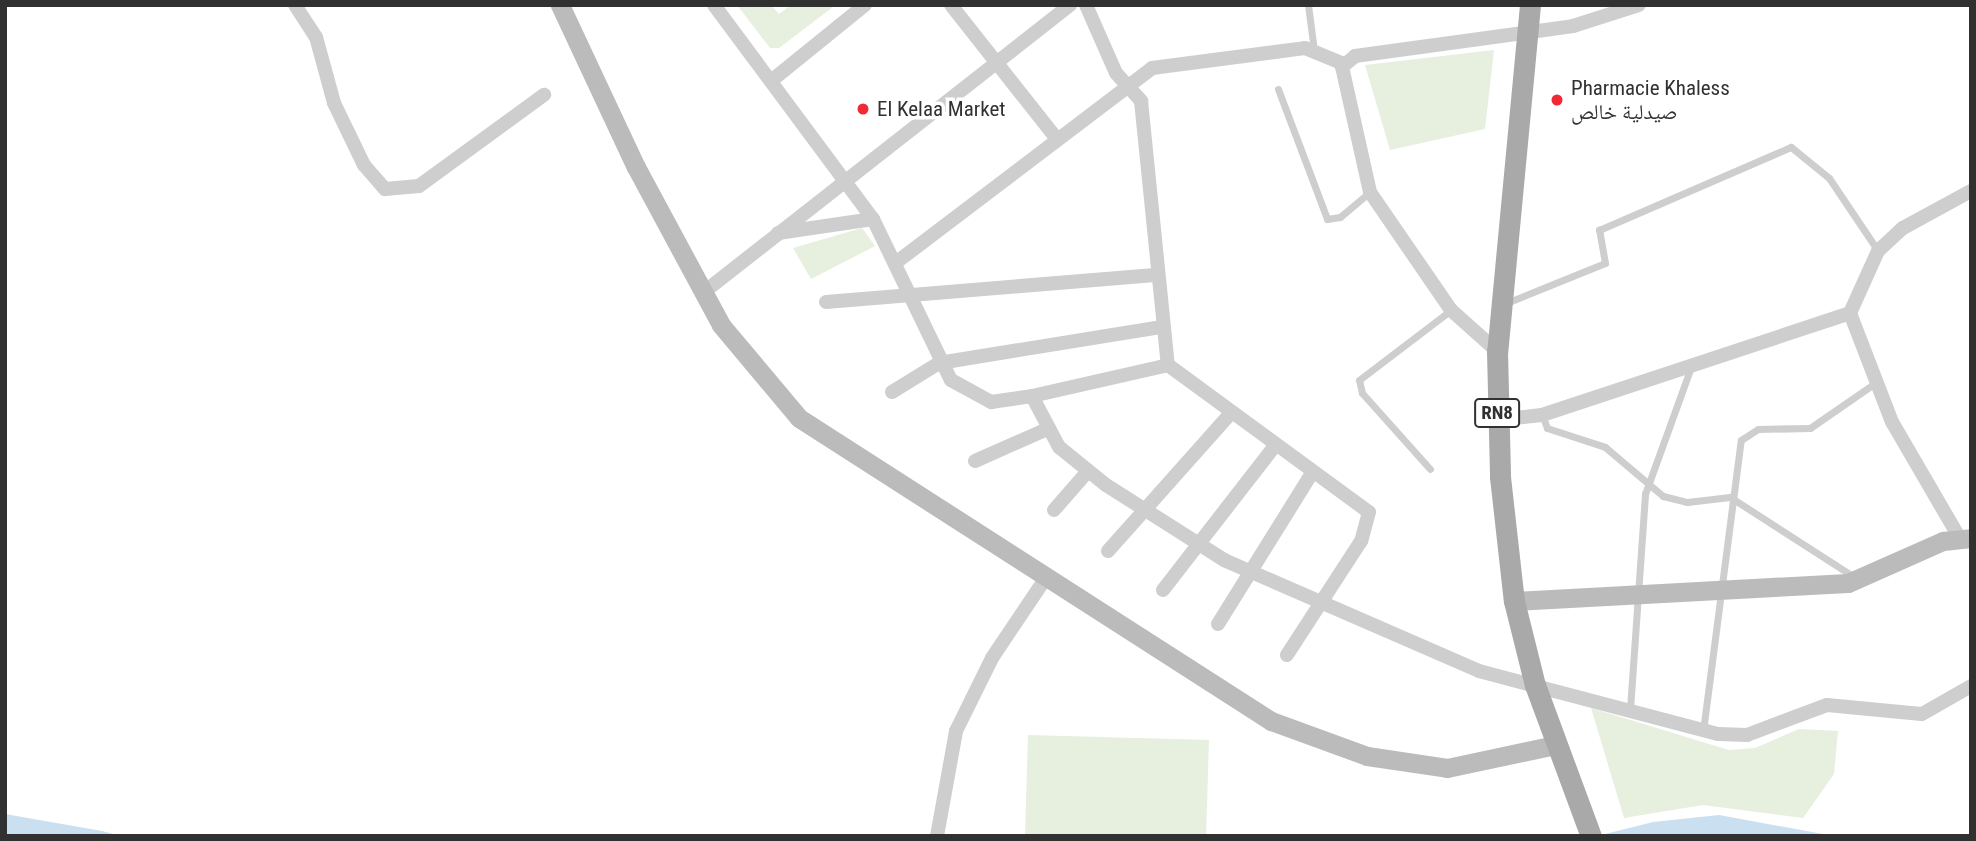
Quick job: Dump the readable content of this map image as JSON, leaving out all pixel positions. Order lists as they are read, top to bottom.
{
  "streets": {
    "main road": ["RN8"]
  },
  "places": ["Pharmacie Khaless صيدلية خالص", "El Kelaa Market"]
}
